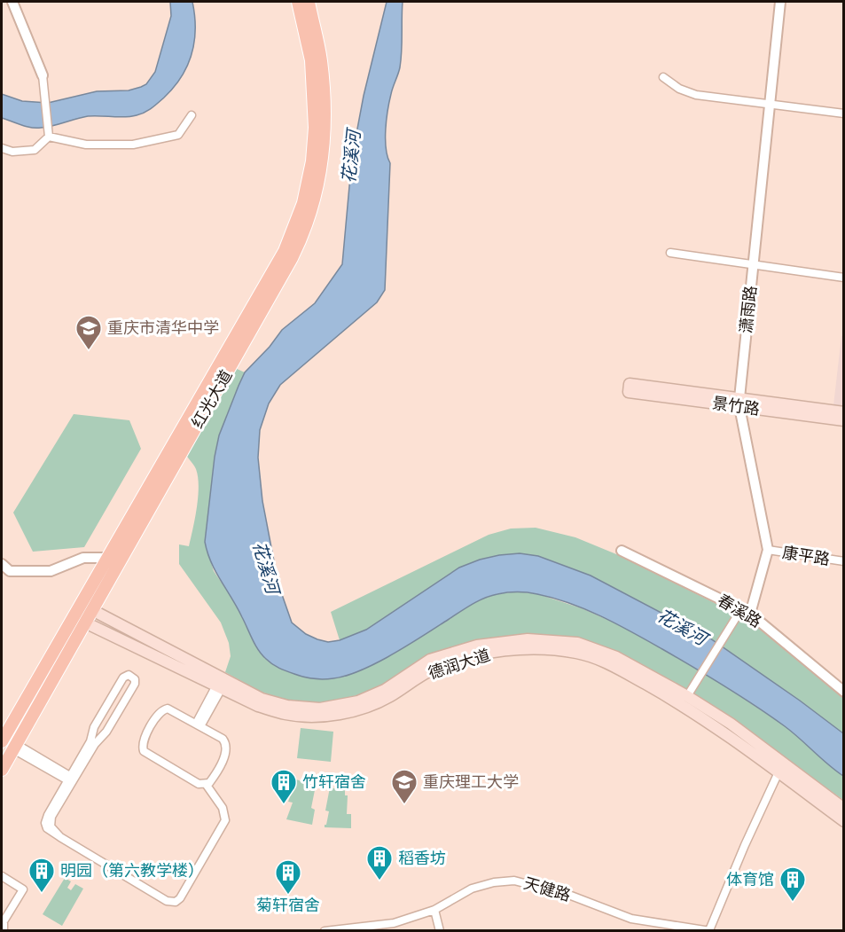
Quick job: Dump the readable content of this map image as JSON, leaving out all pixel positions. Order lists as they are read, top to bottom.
{
  "streets": {
    "main road": ["红光大道", "景竹路", "德润大道"],
    "street": [
      "潇雨路",
      "康平路",
      "春溪路",
      "天健路"
    ]
  },
  "crossings": [
    ["潇雨路", "景竹路"],
    ["潇雨路", "康平路"],
    ["潇雨路", "春溪路"],
    ["红光大道", "德润大道"]
  ],
  "water": ["花溪河"],
  "places": {
    "school or university": ["重庆市清华中学", "重庆理工大学"],
    "building": [
      "竹轩宿舍",
      "稻香坊",
      "明园（第六教学楼）",
      "菊轩宿舍",
      "体育馆"
    ]
  }
}
